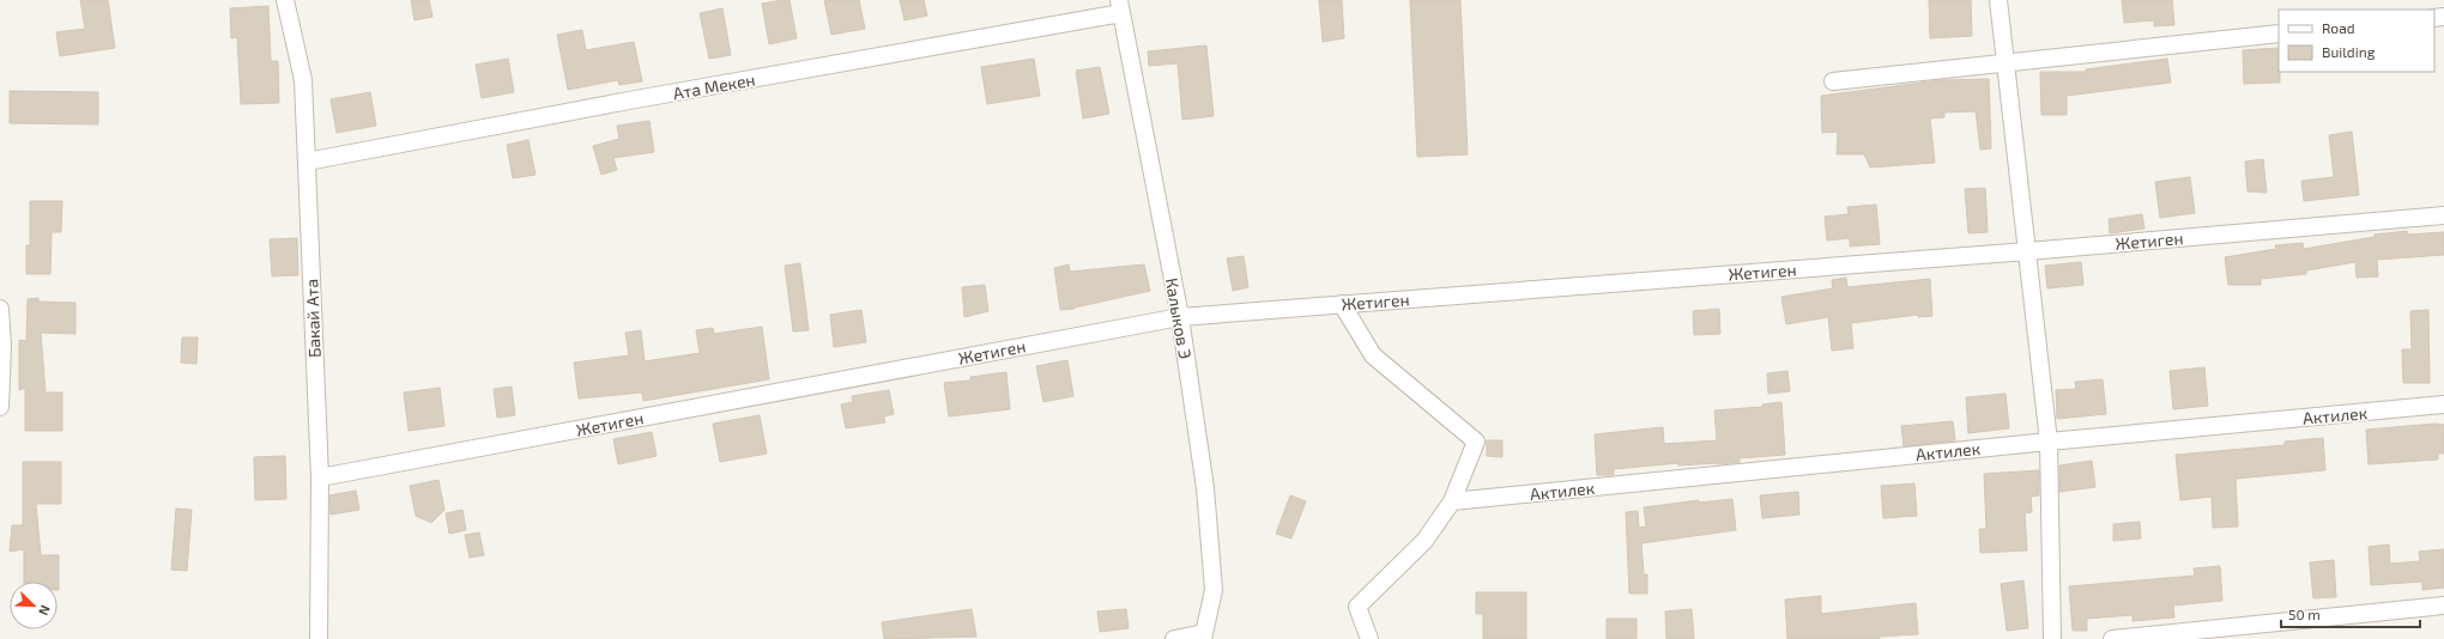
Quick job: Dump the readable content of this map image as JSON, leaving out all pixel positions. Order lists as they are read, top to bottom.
{
  "streets": {
    "street": [
      "Ата Мекен",
      "Жетиген",
      "Бакай Ата",
      "Калыков Э",
      "Актилек"
    ]
  },
  "crossings": [
    ["Ата Мекен", "Бакай Ата"],
    ["Ата Мекен", "Калыков Э"],
    ["Жетиген", "Бакай Ата"],
    ["Жетиген", "Калыков Э"]
  ],
  "legend": ["Road", "Building"],
  "scale_bar": "50 m",
  "north": "bottom right"
}
